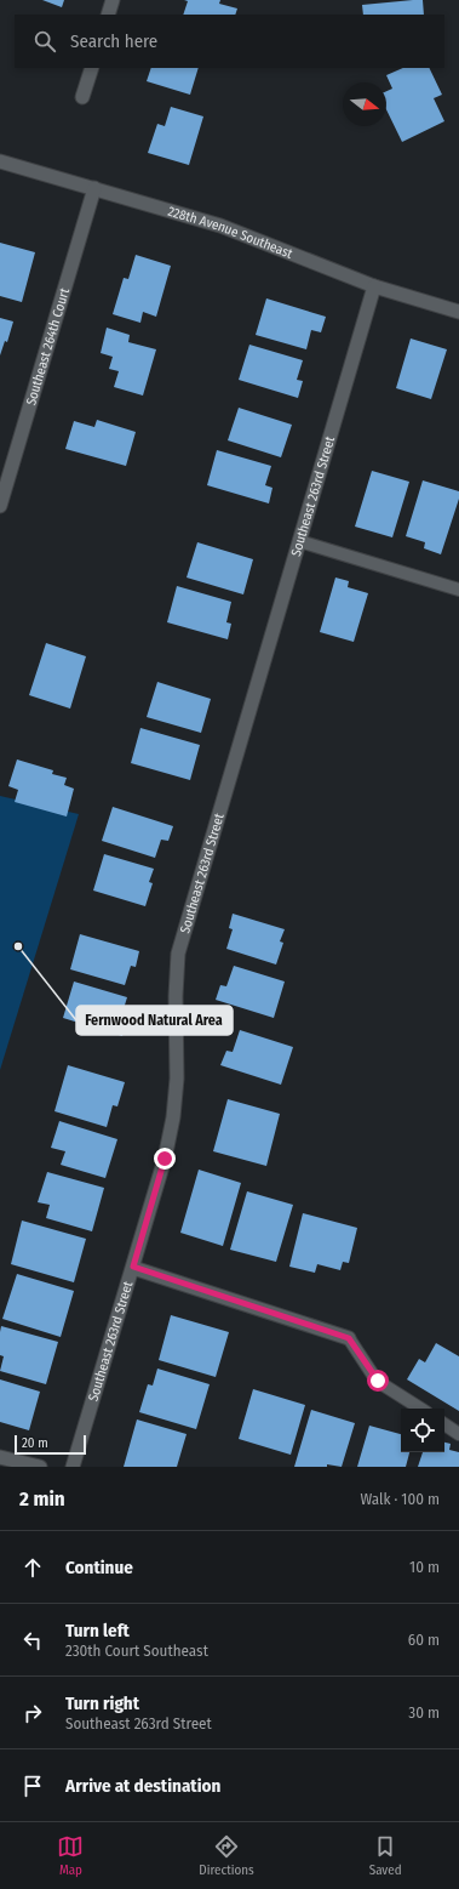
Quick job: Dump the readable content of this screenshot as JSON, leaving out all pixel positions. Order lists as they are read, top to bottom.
{
  "streets": {
    "street": ["228th Avenue Southeast", "Southeast 264th Court", "Southeast 263rd Street"]
  },
  "crossings": [
    ["228th Avenue Southeast", "Southeast 264th Court"],
    ["228th Avenue Southeast", "Southeast 263rd Street"]
  ],
  "places": ["Fernwood Natural Area"],
  "scale_bar": "20 m",
  "north": "right",
  "page": {
    "search": "Search here",
    "scale": "20 m",
    "heading": ["2 min", "Walk · 100 m"],
    "list": [
      ["Continue", "10 m"],
      ["Turn left", "230th Court Southeast", "60 m"],
      ["Turn right", "Southeast 263rd Street", "30 m"],
      "Arrive at destination"
    ],
    "nav": ["Map", "Directions", "Saved"]
  }
}
